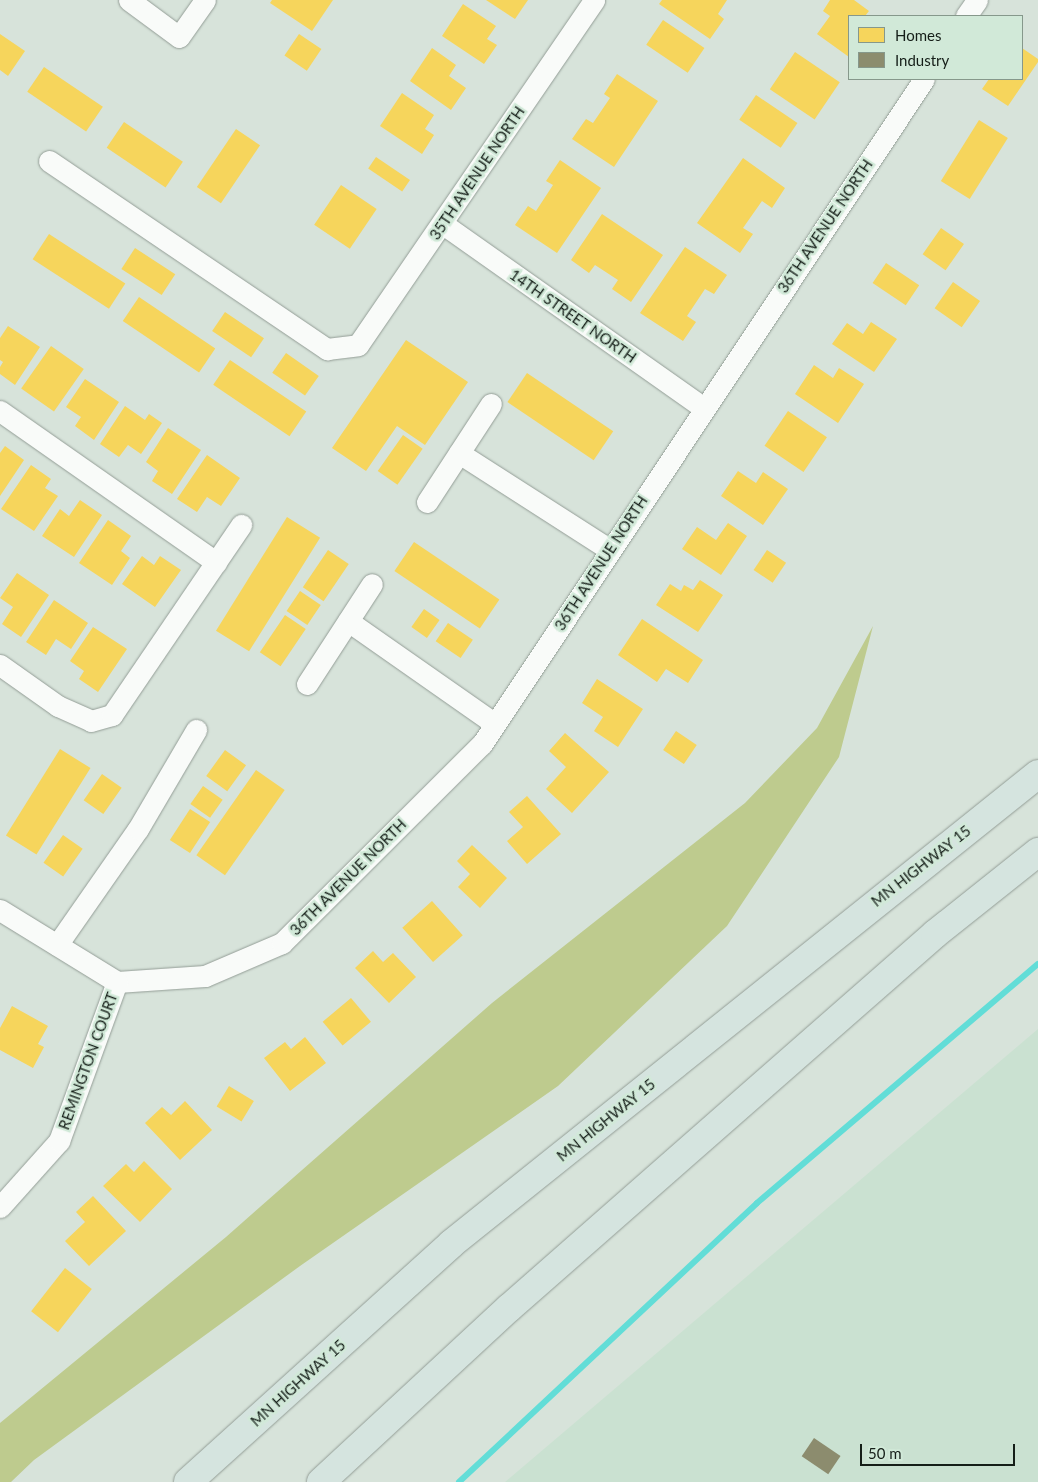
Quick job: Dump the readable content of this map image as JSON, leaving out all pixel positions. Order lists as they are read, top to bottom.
{
  "streets": {
    "highway": ["MN HIGHWAY 15"],
    "street": [
      "35TH AVENUE NORTH",
      "36TH AVENUE NORTH",
      "14TH STREET NORTH",
      "REMINGTON COURT"
    ]
  },
  "crossings": [
    ["35TH AVENUE NORTH", "14TH STREET NORTH"],
    ["36TH AVENUE NORTH", "14TH STREET NORTH"],
    ["36TH AVENUE NORTH", "REMINGTON COURT"]
  ],
  "legend": ["Homes", "Industry"],
  "scale_bar": "50 m"
}
